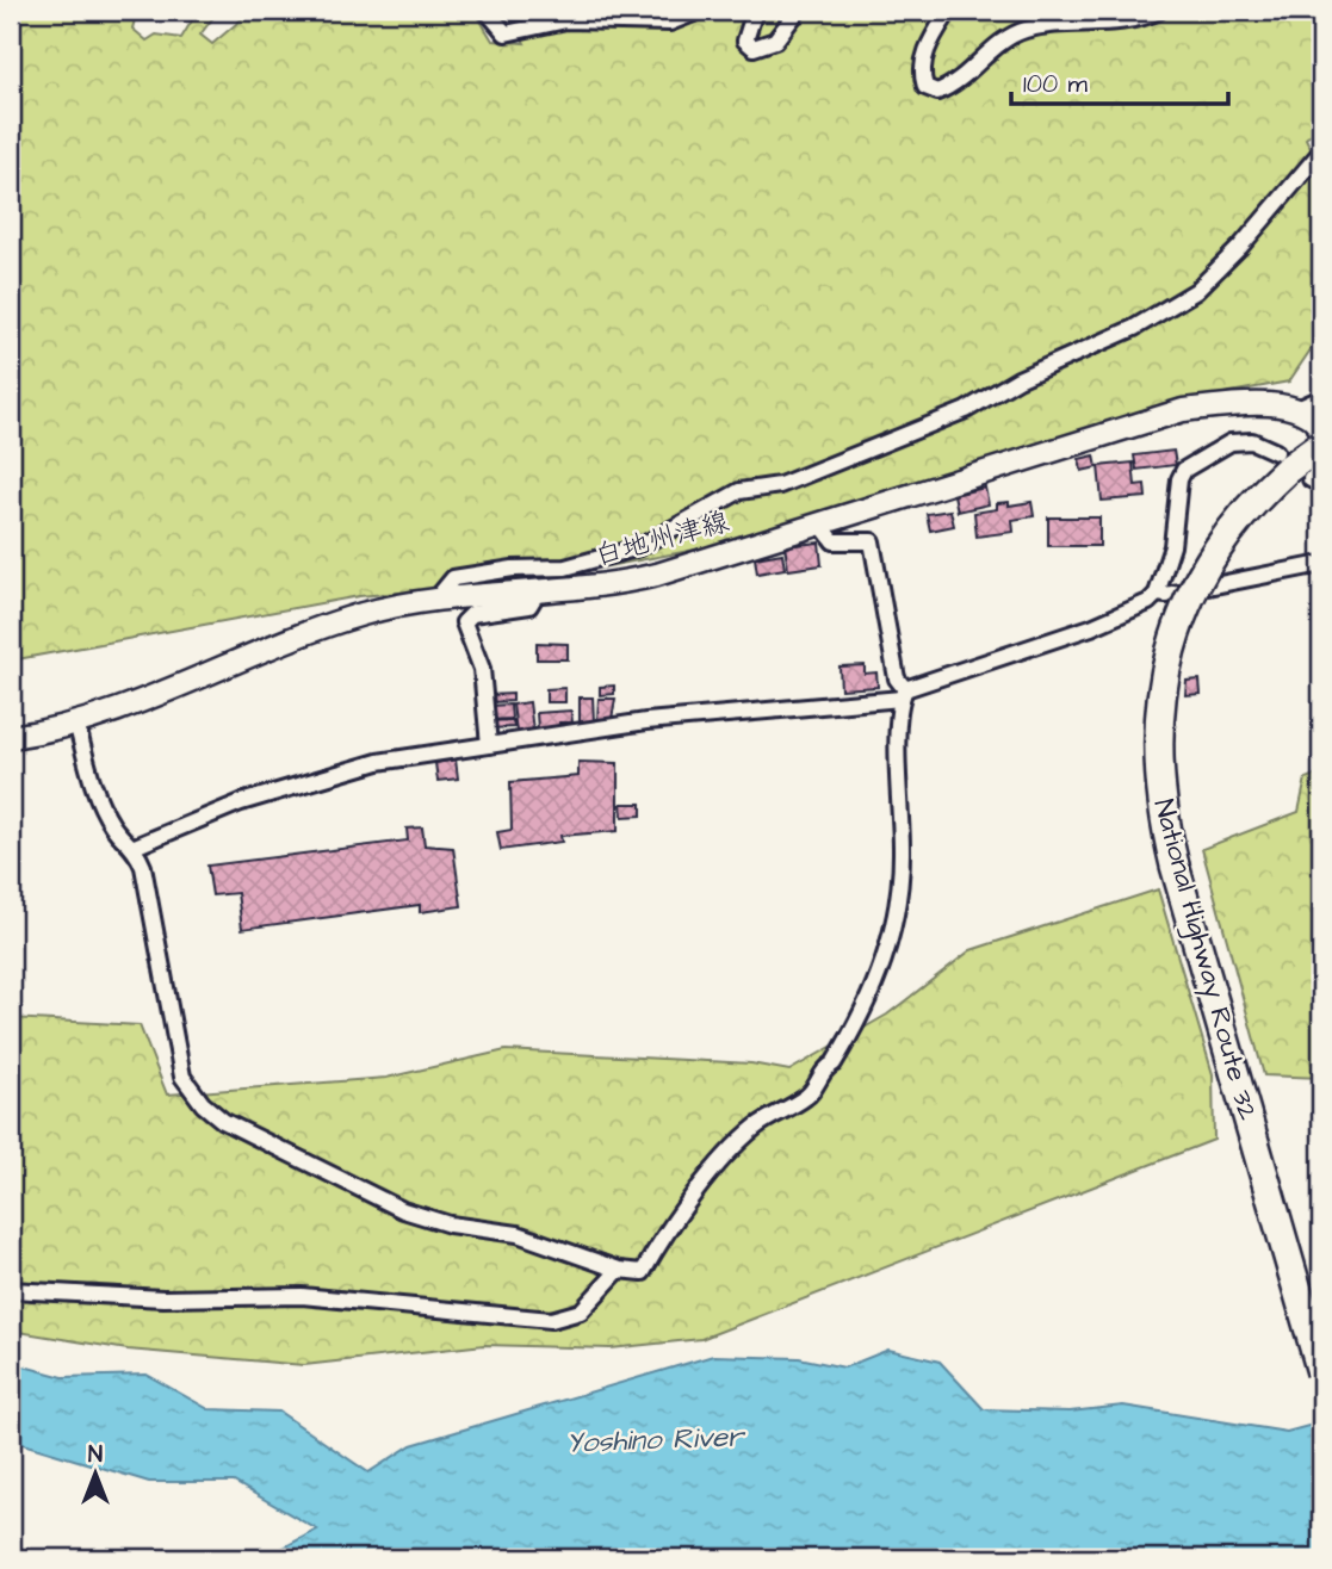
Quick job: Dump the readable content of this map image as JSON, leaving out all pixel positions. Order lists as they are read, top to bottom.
{
  "streets": {
    "highway": ["National Highway Route 32"],
    "main road": ["白地州津線"]
  },
  "water": ["Yoshino River"],
  "scale_bar": "100 m",
  "north": "top"
}
